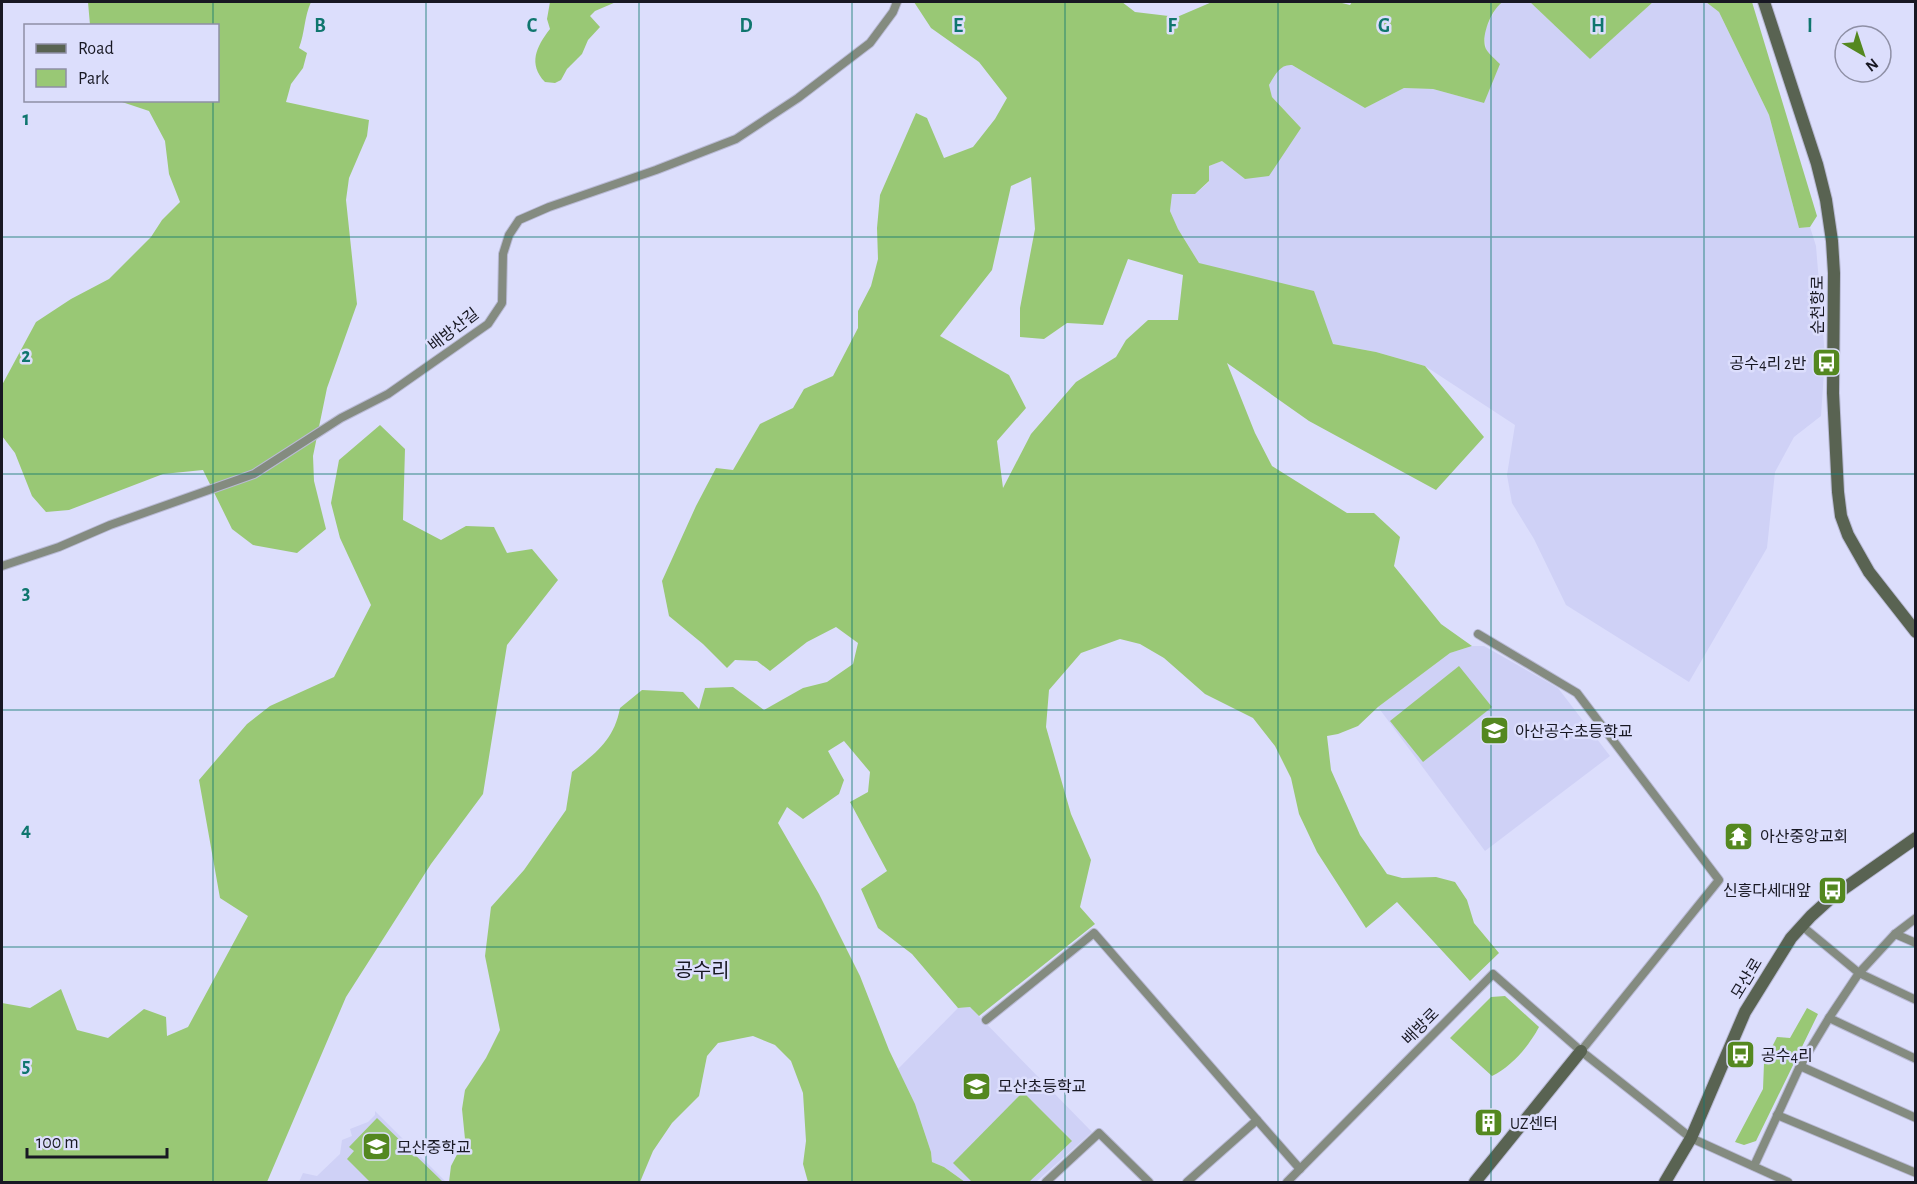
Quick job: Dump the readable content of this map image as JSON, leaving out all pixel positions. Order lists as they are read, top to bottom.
{
  "streets": {
    "street": [
      "순천향로",
      "배방산길",
      "모산로",
      "배방로"
    ]
  },
  "districts": ["공수리"],
  "places": {
    "bus stop": ["공수4리 2반", "신흥다세대앞", "공수4리"],
    "school or university": ["아산공수초등학교", "모산초등학교", "모산중학교"],
    "temple": ["아산중앙교회"],
    "building": ["UZ센터"]
  },
  "legend": ["Road", "Park"],
  "scale_bar": "100 m",
  "north": "bottom right",
  "grid": {
    "columns": [
      "B",
      "C",
      "D",
      "E",
      "F",
      "G",
      "H",
      "I"
    ],
    "rows": [
      "1",
      "2",
      "3",
      "4",
      "5"
    ]
  }
}
